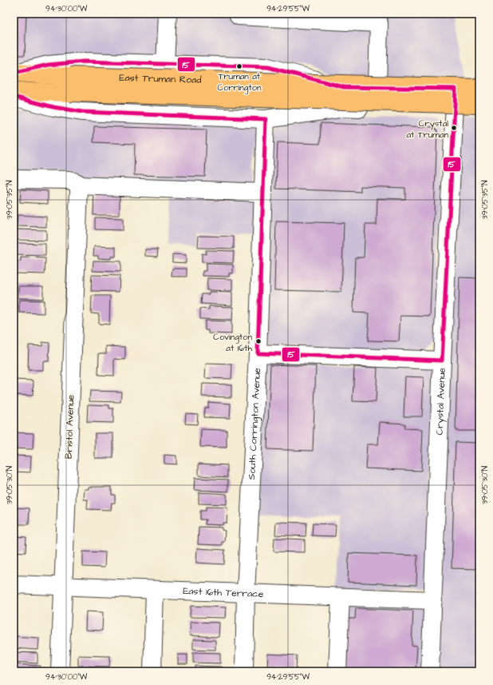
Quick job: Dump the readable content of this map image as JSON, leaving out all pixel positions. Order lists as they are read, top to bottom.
{
  "streets": {
    "main road": ["East Truman Road"],
    "street": [
      "Crystal Avenue",
      "South Corrington Avenue",
      "Bristol Avenue",
      "East 16th Terrace"
    ]
  },
  "crossings": [
    ["Crystal Avenue", "East 16th Terrace"],
    ["South Corrington Avenue", "East 16th Terrace"],
    ["Bristol Avenue", "East 16th Terrace"]
  ],
  "places": ["Truman at Corrington", "Crystal at Truman", "Covington at 16th"],
  "lines": ["transit line 15"],
  "coordinates": [
    "94°30'00\"W",
    "94°29'55\"W",
    "39°05'35\"N",
    "39°05'30\"N"
  ]
}
